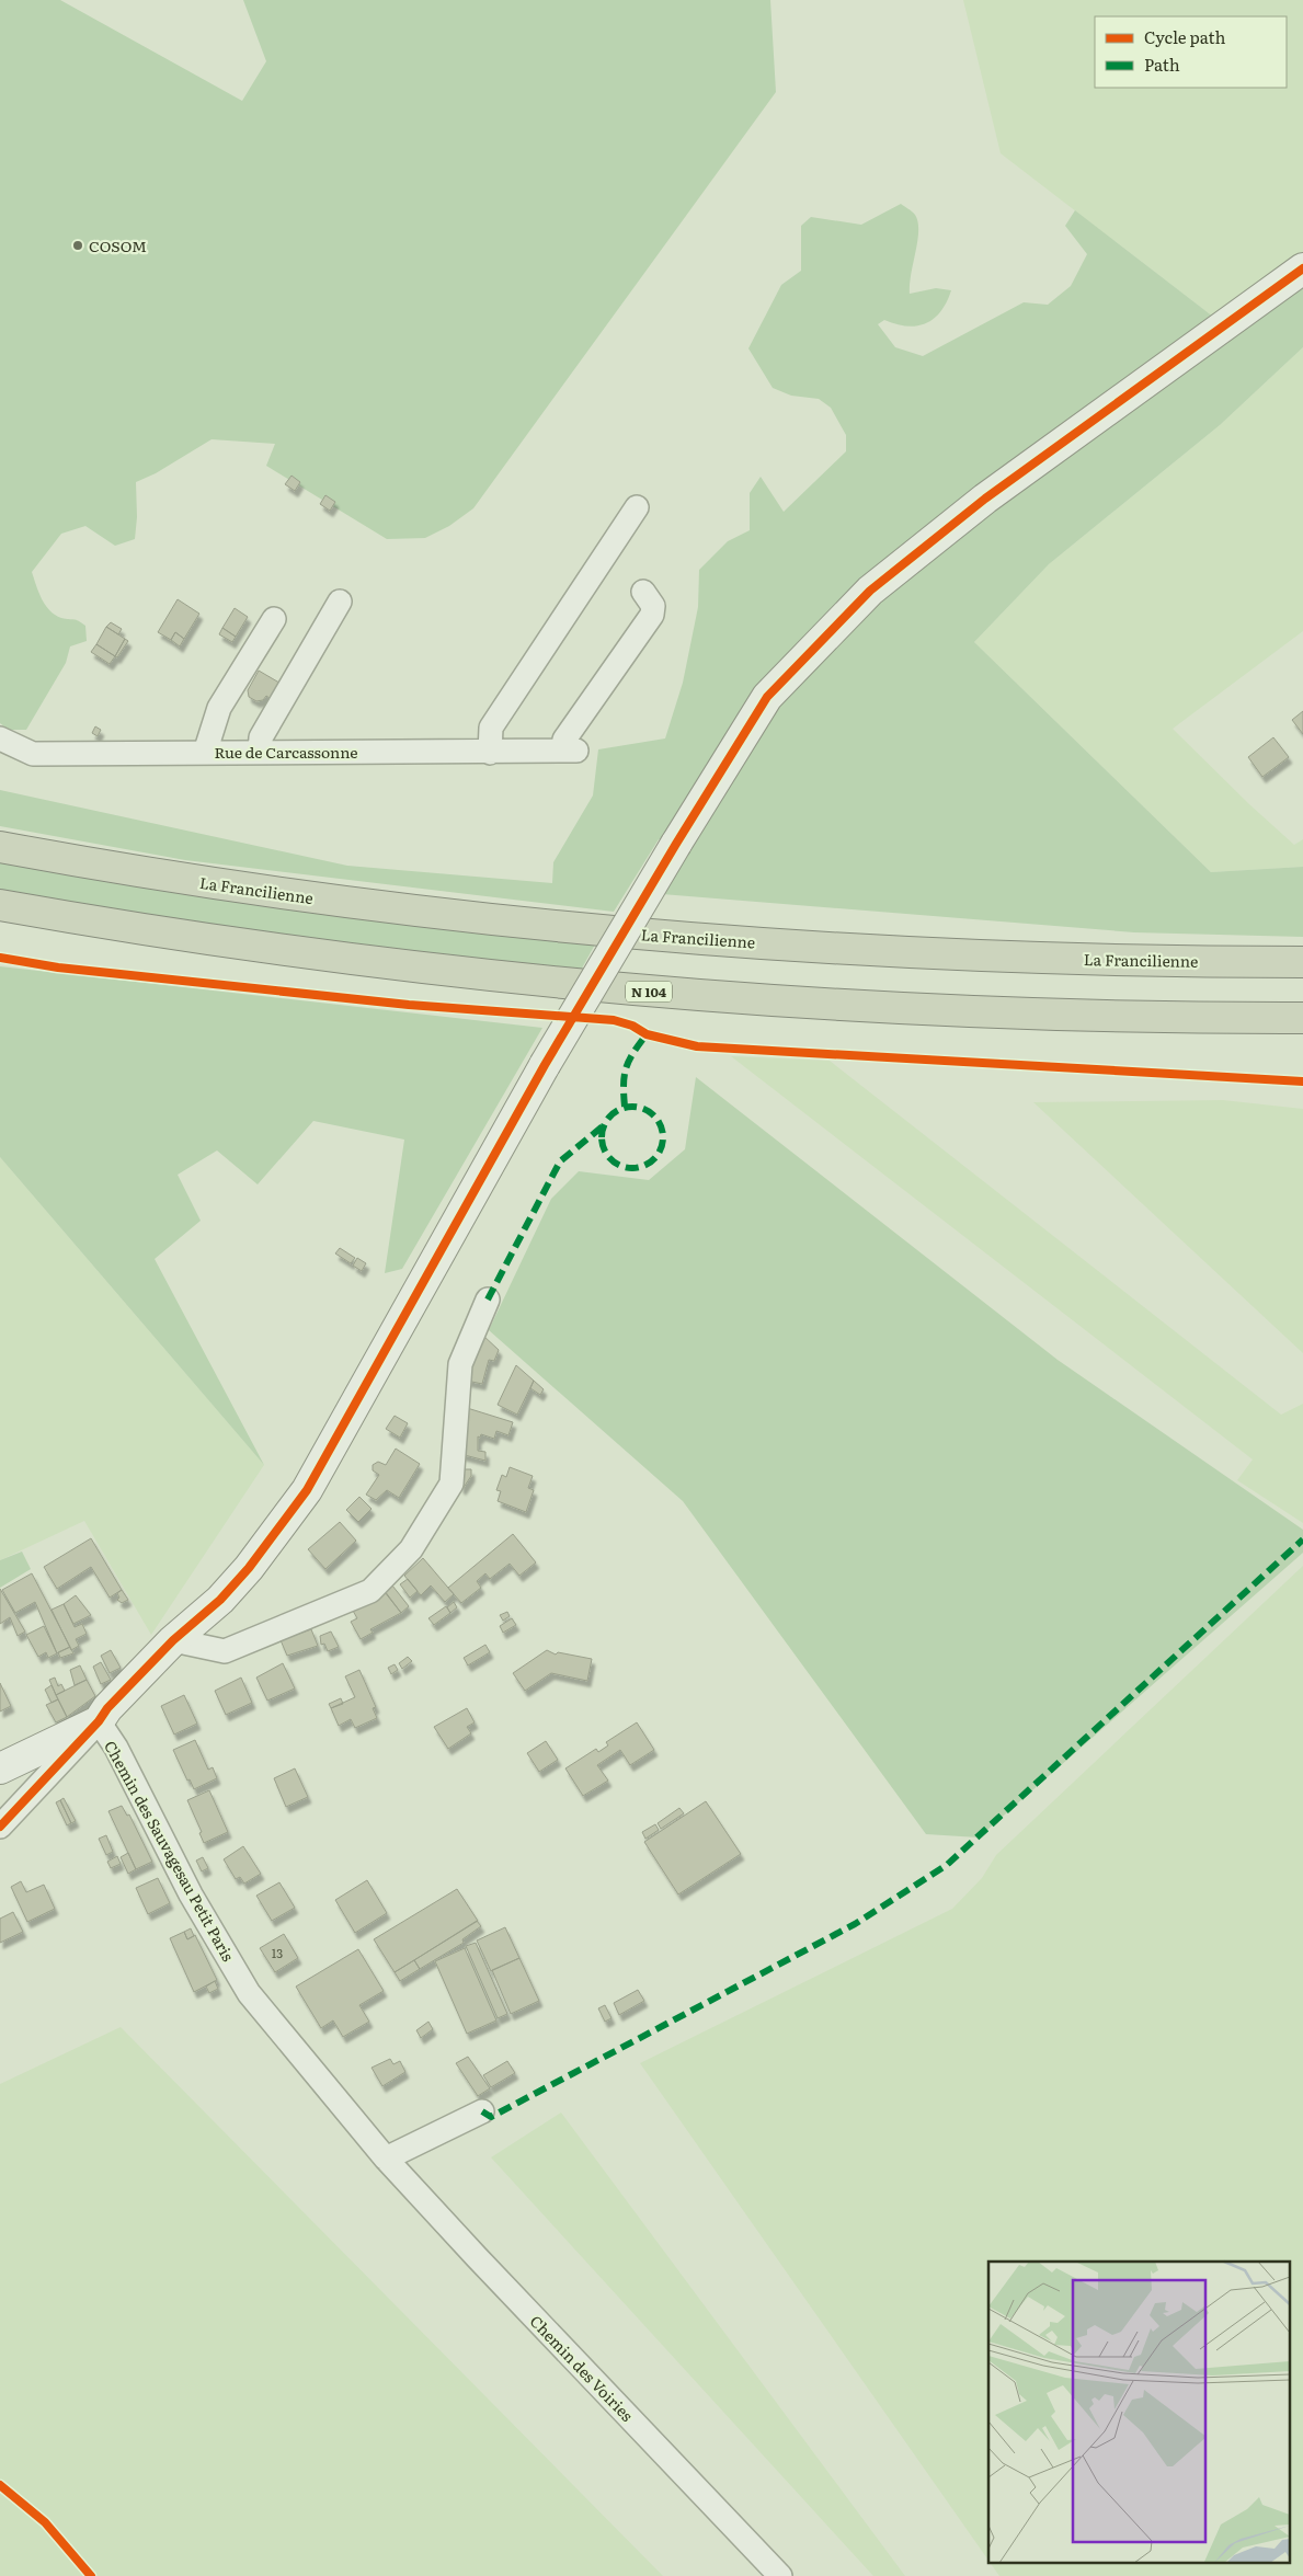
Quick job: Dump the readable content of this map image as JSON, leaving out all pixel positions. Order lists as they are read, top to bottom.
{
  "streets": {
    "highway": ["La Francilienne", "N 104"],
    "street": ["Rue de Carcassonne", "Chemin des Sauvagesau Petit Paris", "Chemin des Voiries"]
  },
  "crossings": [
    ["Chemin des Sauvagesau Petit Paris", "Chemin des Voiries"]
  ],
  "places": ["COSOM"],
  "house_numbers": ["13"],
  "legend": ["Cycle path", "Path"]
}
